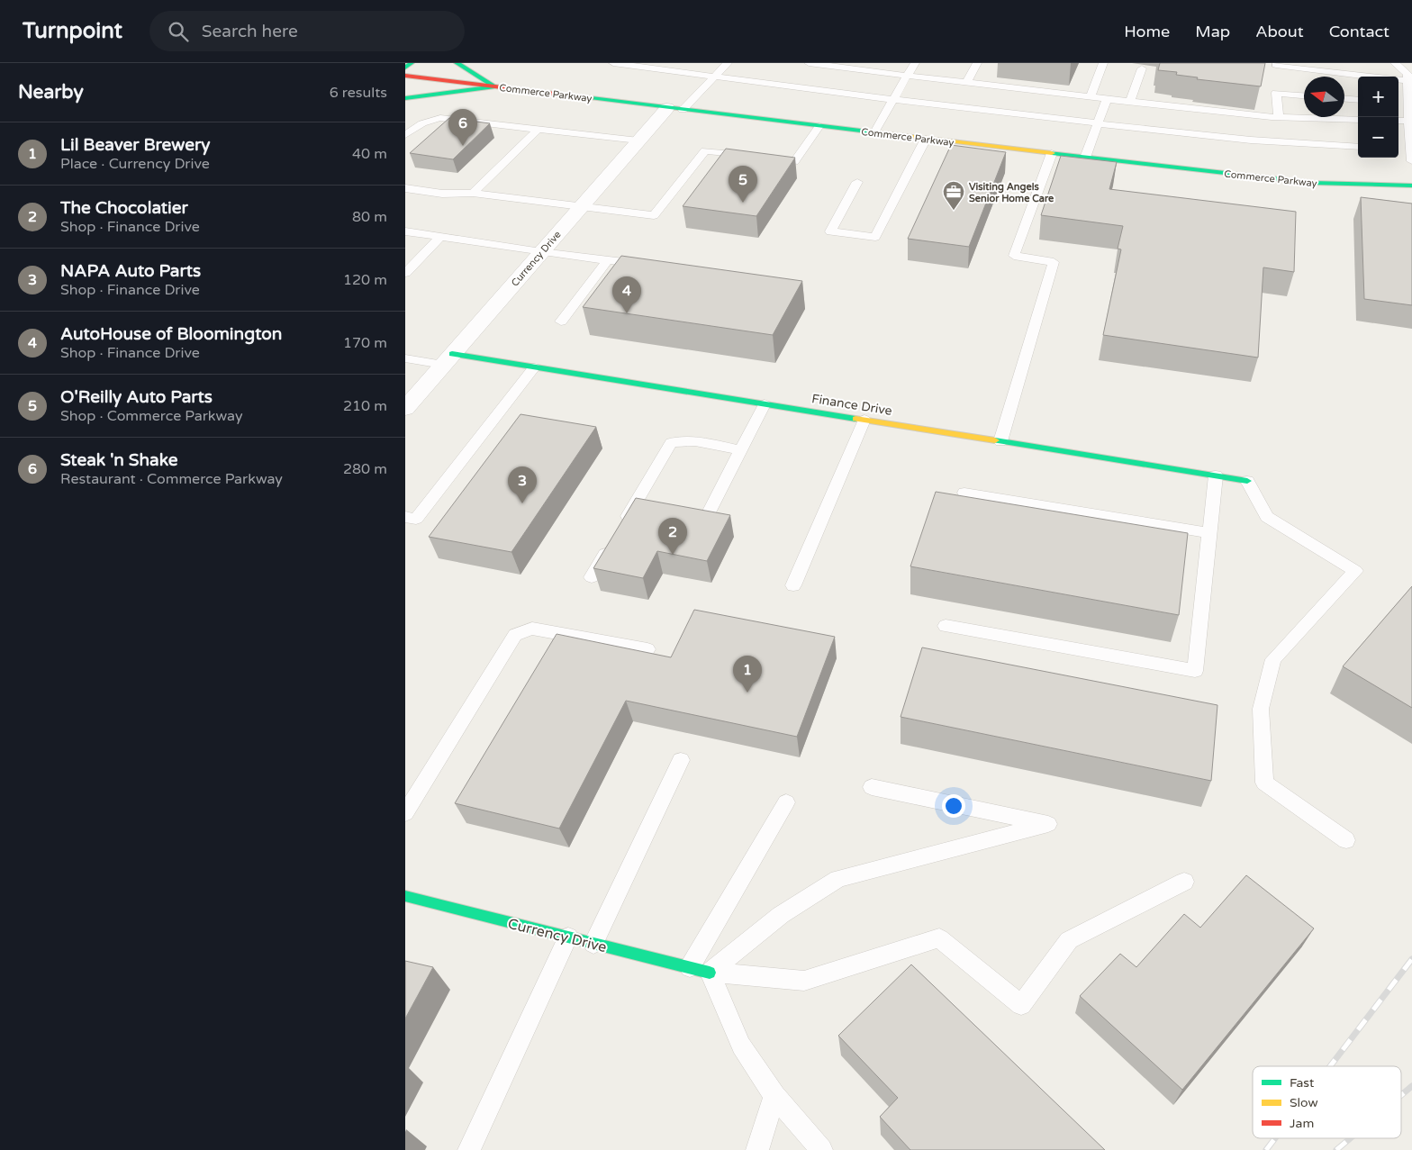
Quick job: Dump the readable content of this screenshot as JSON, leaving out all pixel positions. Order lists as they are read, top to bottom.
{
  "streets": {
    "main road": ["Commerce Parkway", "Currency Drive", "Finance Drive"]
  },
  "crossings": [
    ["Commerce Parkway", "Currency Drive"],
    ["Currency Drive", "Finance Drive"]
  ],
  "places": {
    "office": ["Visiting Angels Senior Home Care"]
  },
  "legend": ["Fast", "Slow", "Jam"],
  "north": "left",
  "page": {
    "header": "Turnpoint",
    "search": "Search here",
    "nav": [
      "Home",
      "Map",
      "About",
      "Contact"
    ],
    "heading": ["Nearby", "6 results"],
    "map_buttons": ["+", "−"],
    "pins": [
      "6",
      "5",
      "4",
      "3",
      "2",
      "1"
    ],
    "list": [
      {
        "mark": "1",
        "name": "Lil Beaver Brewery",
        "note": "Place · Currency Drive",
        "value": "40 m"
      },
      {
        "mark": "2",
        "name": "The Chocolatier",
        "note": "Shop · Finance Drive",
        "value": "80 m"
      },
      {
        "mark": "3",
        "name": "NAPA Auto Parts",
        "note": "Shop · Finance Drive",
        "value": "120 m"
      },
      {
        "mark": "4",
        "name": "AutoHouse of Bloomington",
        "note": "Shop · Finance Drive",
        "value": "170 m"
      },
      {
        "mark": "5",
        "name": "O'Reilly Auto Parts",
        "note": "Shop · Commerce Parkway",
        "value": "210 m"
      },
      {
        "mark": "6",
        "name": "Steak 'n Shake",
        "note": "Restaurant · Commerce Parkway",
        "value": "280 m"
      }
    ]
  }
}
